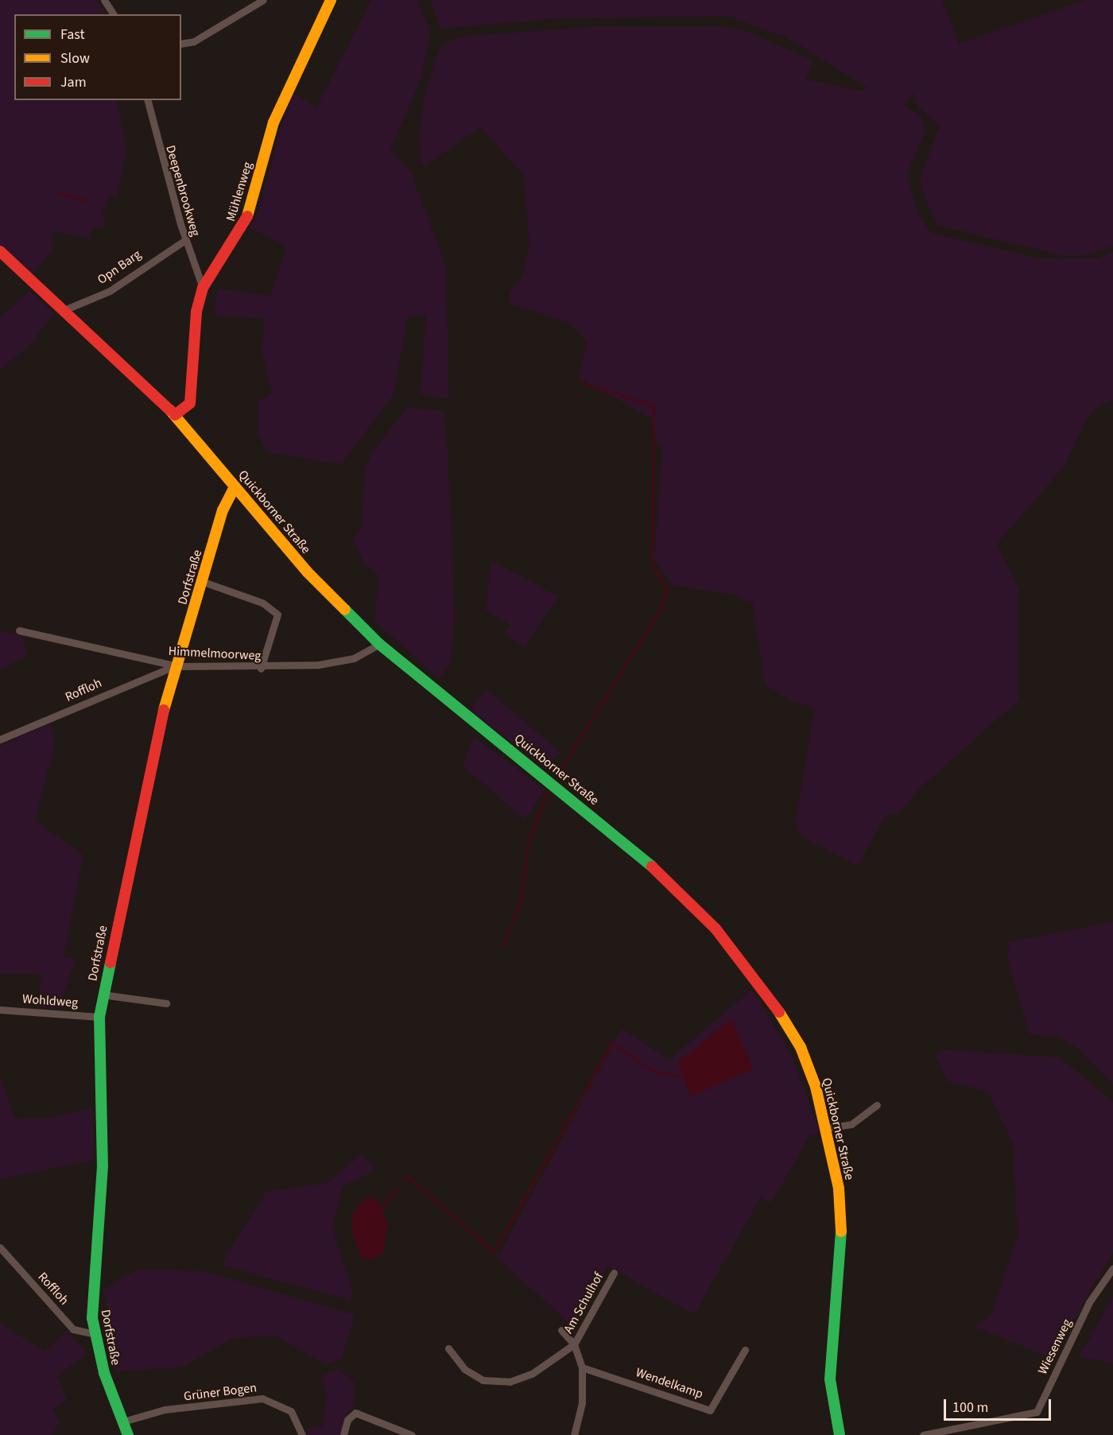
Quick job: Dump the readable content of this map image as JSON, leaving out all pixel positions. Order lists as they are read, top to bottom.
{
  "streets": {
    "main road": ["Mühlenweg", "Quickborner Straße", "Dorfstraße"],
    "street": [
      "Deepenbrookweg",
      "Opn Barg",
      "Himmelmoorweg",
      "Roffloh",
      "Wohldweg",
      "Am Schulhof",
      "Wiesenweg",
      "Wendelkamp",
      "Grüner Bogen"
    ]
  },
  "crossings": [
    ["Deepenbrookweg", "Mühlenweg"],
    ["Deepenbrookweg", "Opn Barg"],
    ["Mühlenweg", "Quickborner Straße"],
    ["Opn Barg", "Quickborner Straße"],
    ["Quickborner Straße", "Dorfstraße"],
    ["Quickborner Straße", "Himmelmoorweg"],
    ["Dorfstraße", "Himmelmoorweg"],
    ["Dorfstraße", "Roffloh"],
    ["Dorfstraße", "Wohldweg"],
    ["Dorfstraße", "Grüner Bogen"],
    ["Himmelmoorweg", "Roffloh"]
  ],
  "legend": ["Fast", "Slow", "Jam"],
  "scale_bar": "100 m"
}
